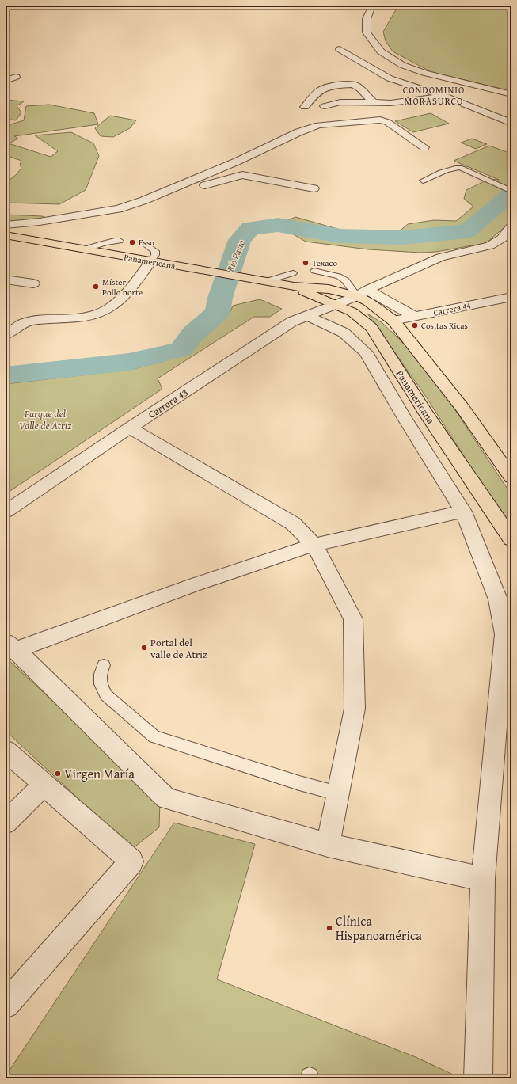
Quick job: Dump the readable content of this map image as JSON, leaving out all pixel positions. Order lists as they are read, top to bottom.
{
  "streets": {
    "main road": ["Panamericana"],
    "street": ["Carrera 44", "Carrera 43"]
  },
  "crossings": [
    ["Panamericana", "Carrera 44"],
    ["Panamericana", "Carrera 43"]
  ],
  "districts": ["CONDOMINIO MORASURCO"],
  "water": ["Río Pasto"],
  "parks": ["Parque del Valle de Atriz"],
  "places": [
    "Esso",
    "Texaco",
    "Míster Pollo norte",
    "Cositas Ricas",
    "Portal del valle de Atriz",
    "Virgen María",
    "Clínica Hispanoamérica"
  ]
}
